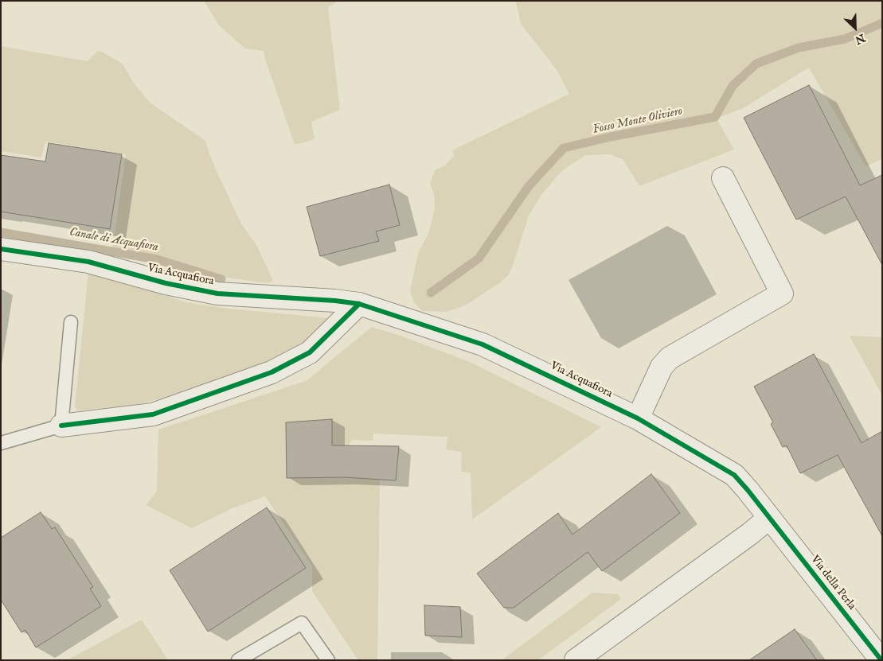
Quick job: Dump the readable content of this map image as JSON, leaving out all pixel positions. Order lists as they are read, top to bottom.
{
  "streets": {
    "street": ["Via Acquafiora", "Via della Perla"]
  },
  "crossings": [
    ["Via Acquafiora", "Via della Perla"]
  ],
  "water": ["Fosso Monte Oliviero", "Canale di Acquafiora"],
  "north": "bottom right"
}
